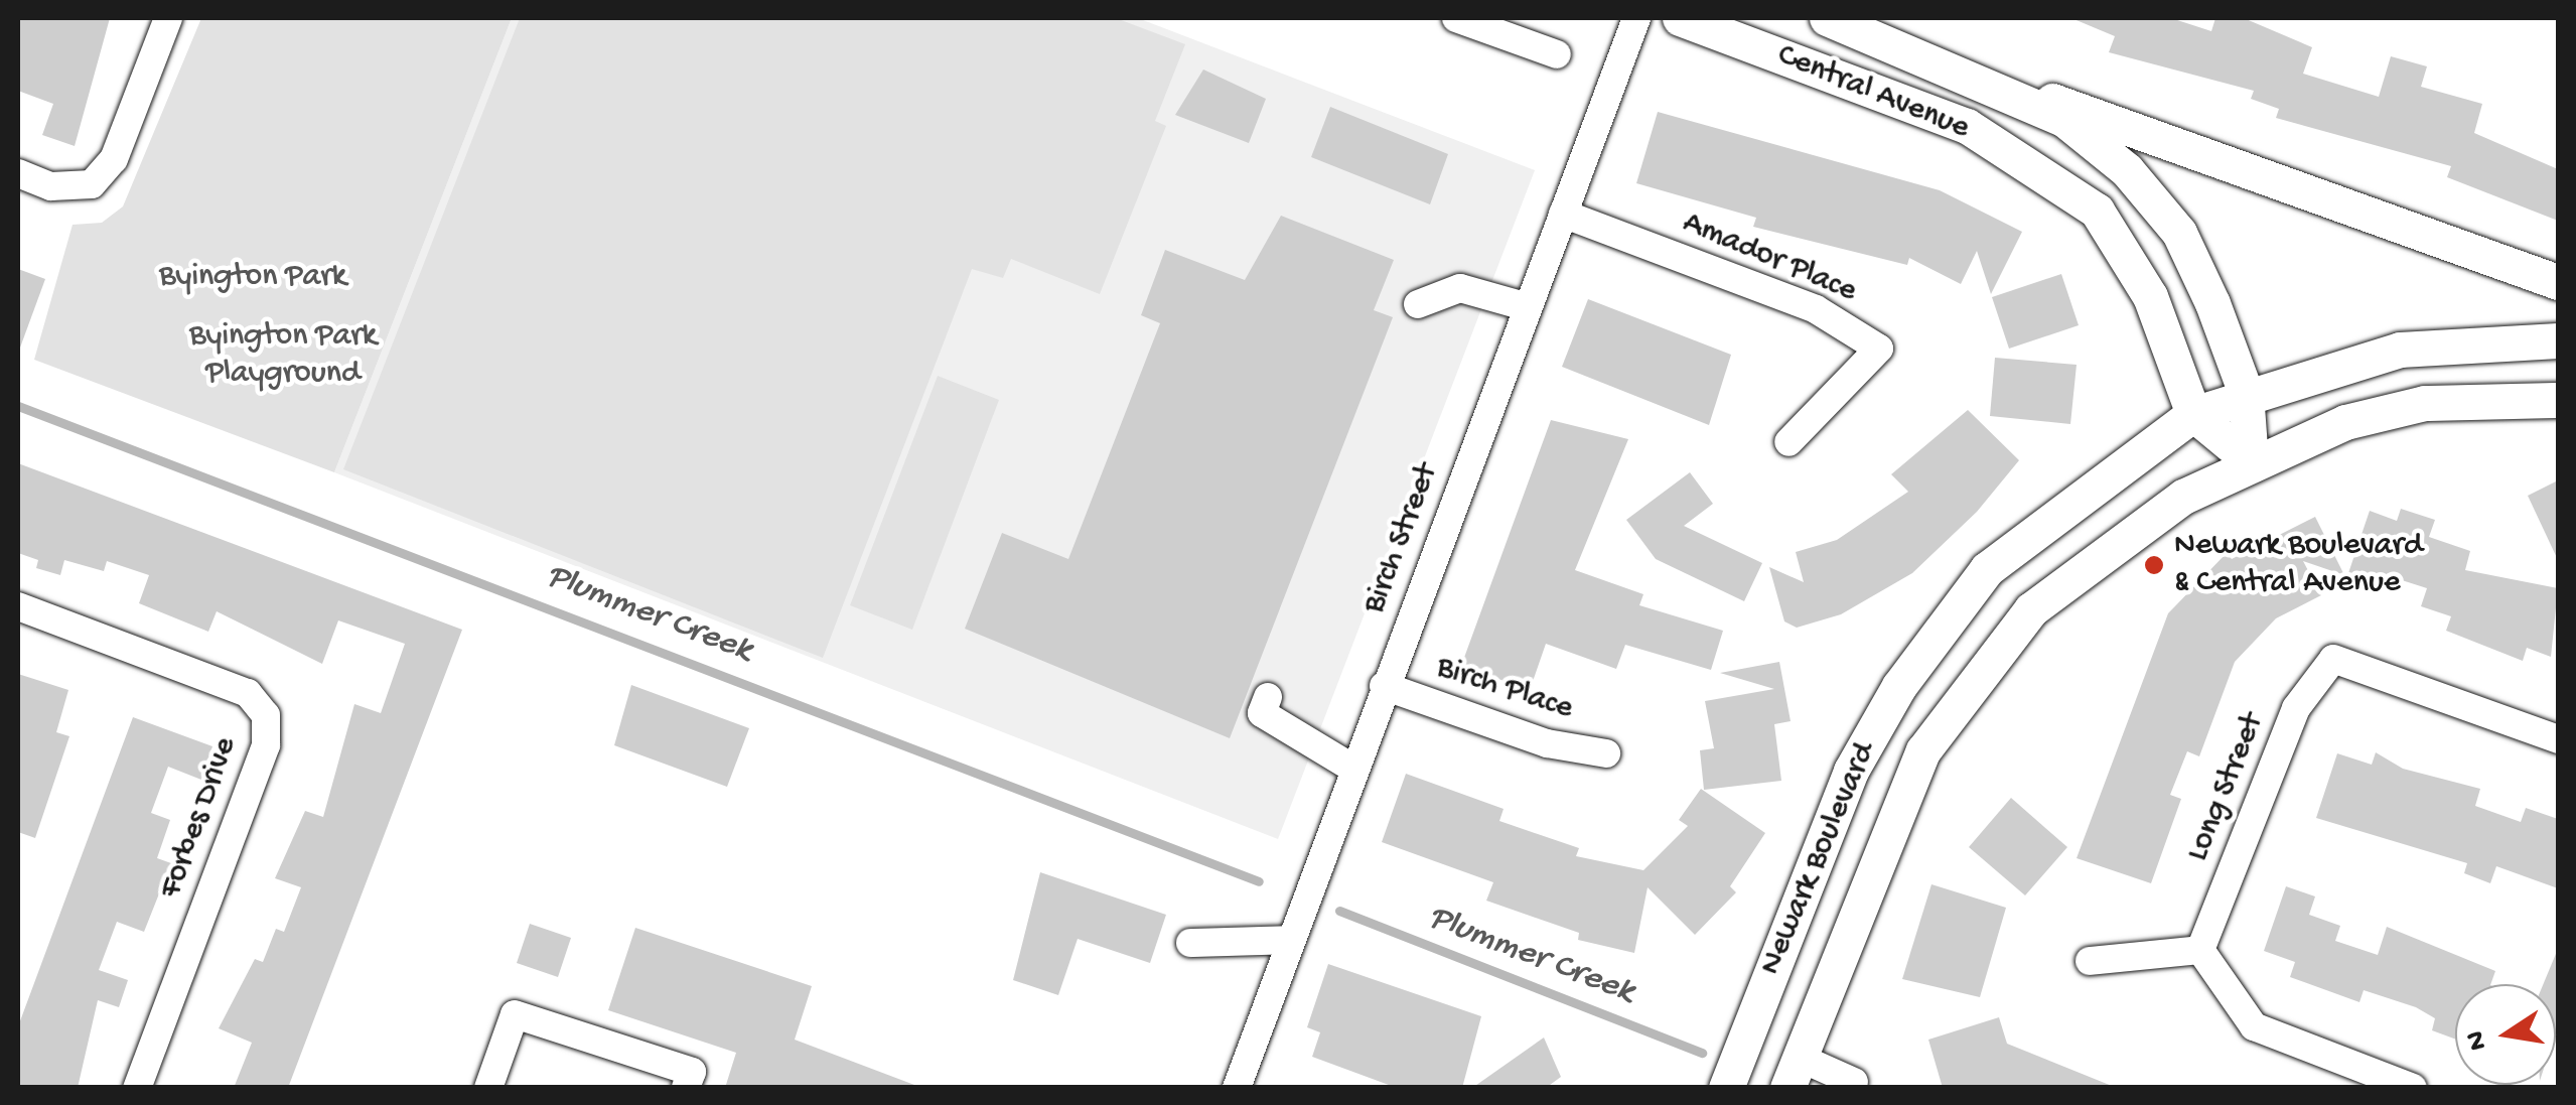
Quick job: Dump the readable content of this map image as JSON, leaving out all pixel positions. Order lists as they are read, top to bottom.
{
  "streets": {
    "main road": ["Central Avenue", "Newark Boulevard"],
    "street": [
      "Amador Place",
      "Birch Street",
      "Birch Place",
      "Long Street",
      "Forbes Drive"
    ]
  },
  "crossings": [
    ["Central Avenue", "Newark Boulevard"],
    ["Amador Place", "Birch Street"],
    ["Birch Street", "Birch Place"]
  ],
  "water": ["Plummer Creek"],
  "parks": ["Byington Park", "Byington Park Playground"],
  "places": ["Newark Boulevard & Central Avenue"],
  "north": "left"
}
